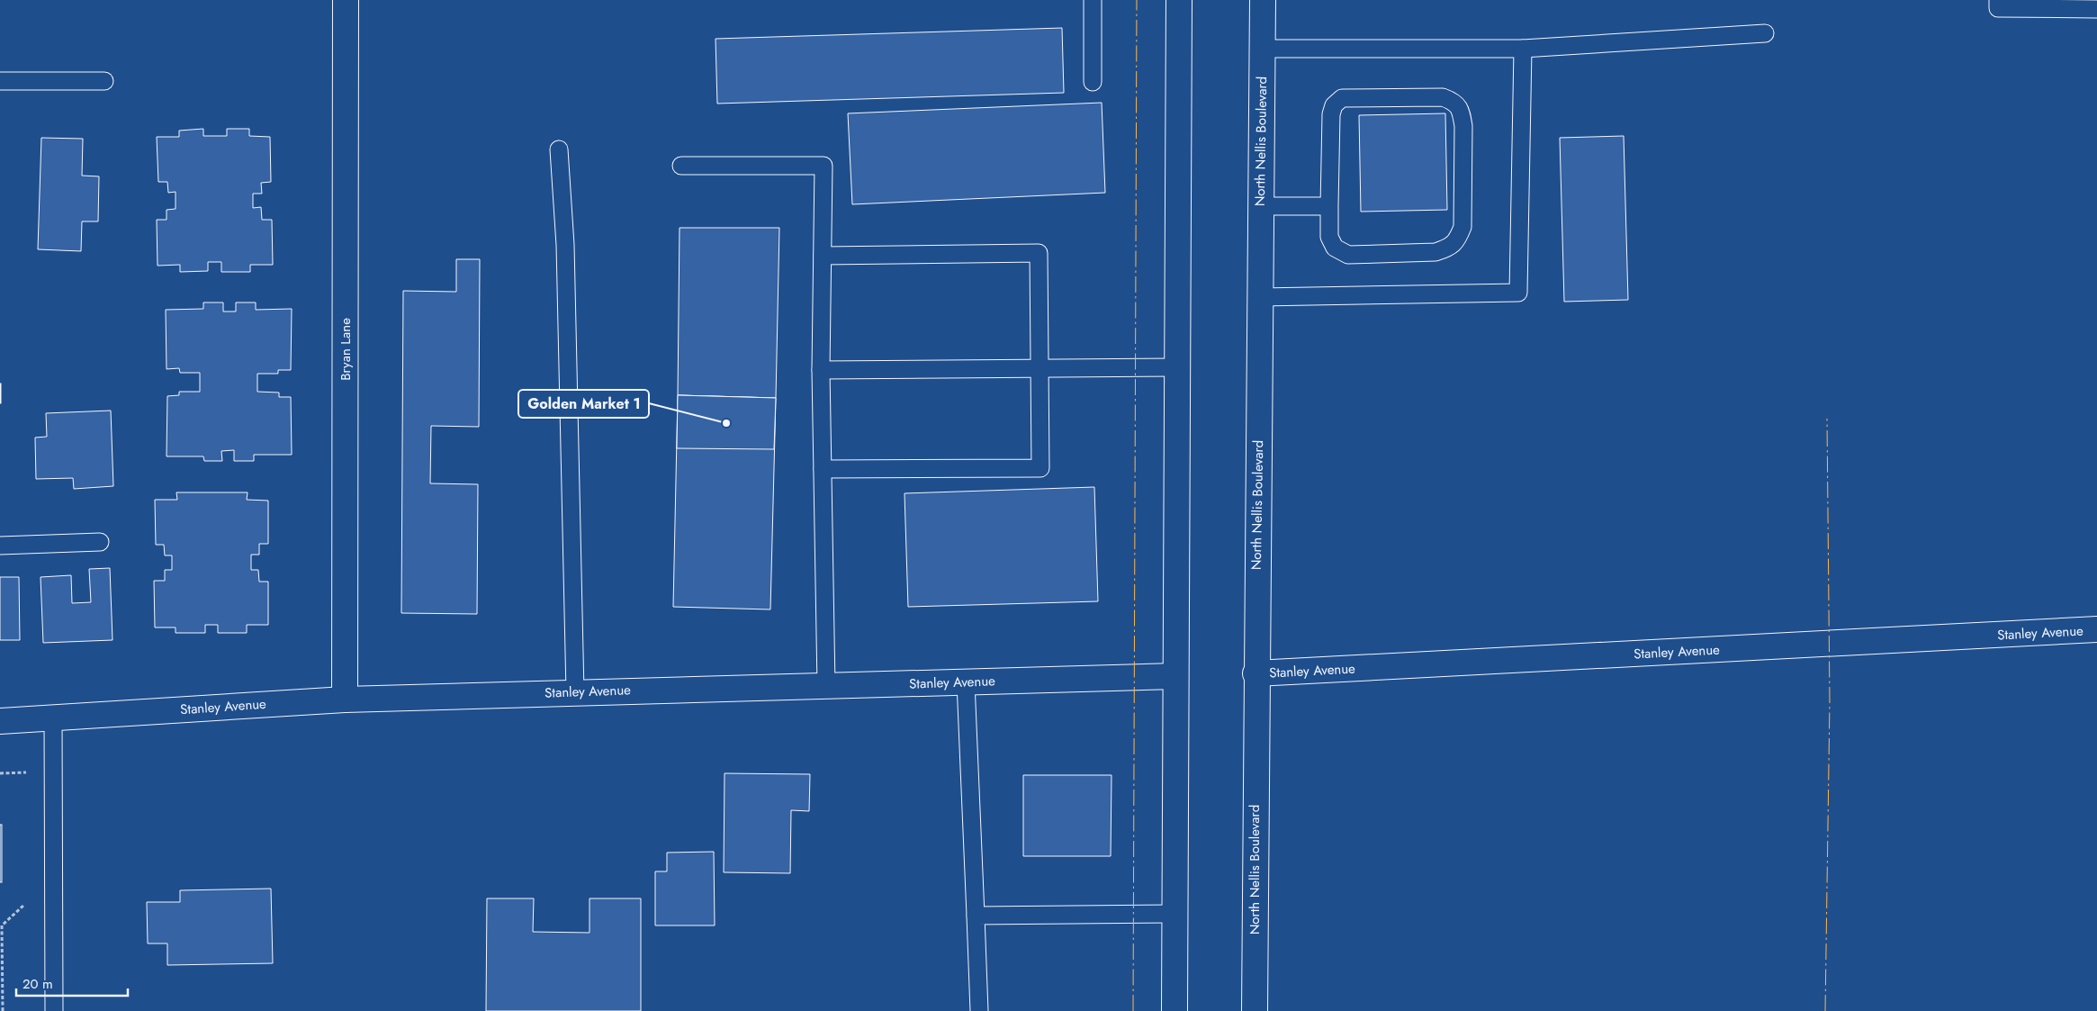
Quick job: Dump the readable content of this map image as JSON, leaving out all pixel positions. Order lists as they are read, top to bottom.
{
  "streets": {
    "street": ["North Nellis Boulevard", "Bryan Lane", "Stanley Avenue"]
  },
  "crossings": [
    ["North Nellis Boulevard", "Stanley Avenue"],
    ["Bryan Lane", "Stanley Avenue"]
  ],
  "places": ["Golden Market 1"],
  "scale_bar": "20 m"
}
